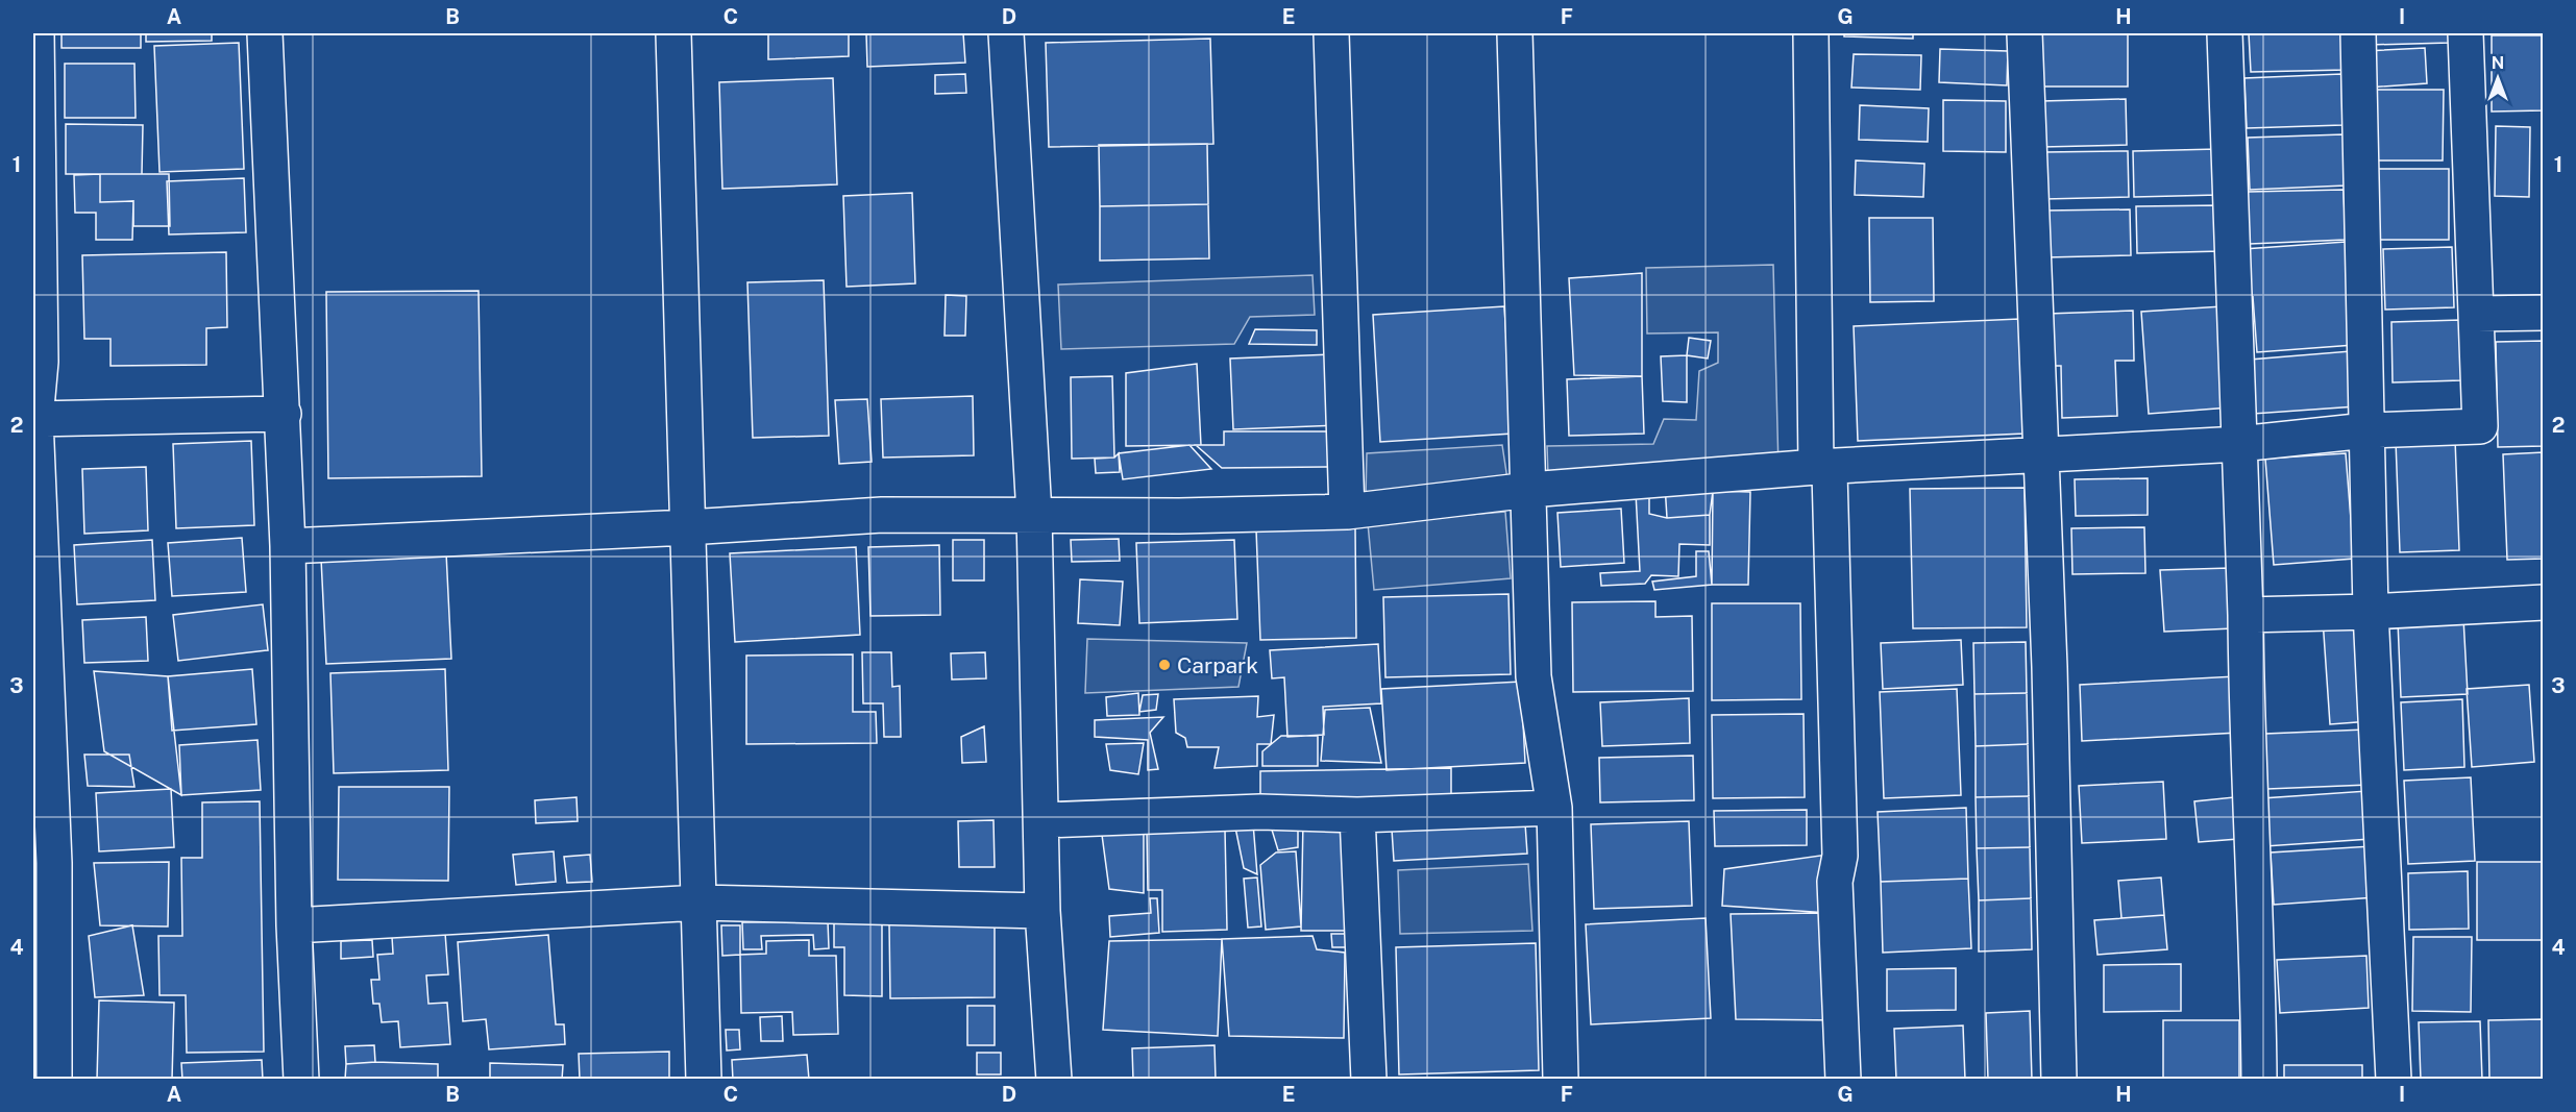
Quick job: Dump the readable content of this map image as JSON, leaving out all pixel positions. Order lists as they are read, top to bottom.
{
  "places": ["Carpark"],
  "north": "top",
  "grid": {
    "columns": [
      "A",
      "B",
      "C",
      "D",
      "E",
      "F",
      "G",
      "H",
      "I"
    ],
    "rows": [
      "1",
      "2",
      "3",
      "4"
    ]
  }
}
